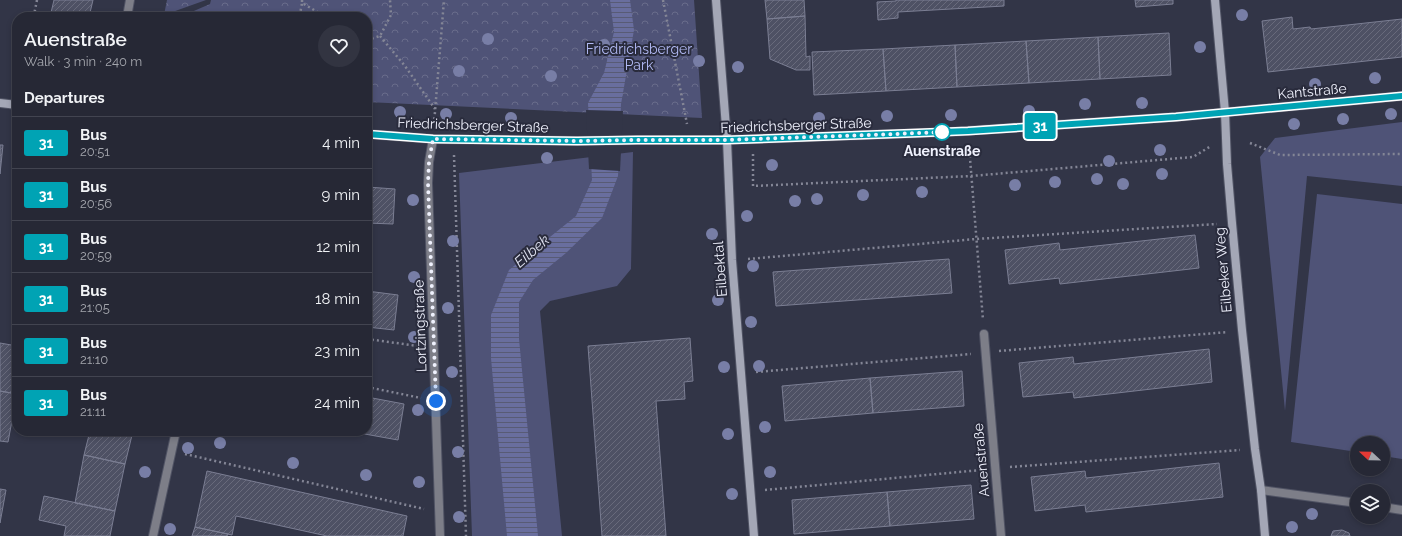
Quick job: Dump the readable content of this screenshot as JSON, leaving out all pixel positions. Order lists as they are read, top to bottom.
{
  "streets": {
    "street": [
      "Kantstraße",
      "Friedrichsberger Straße",
      "Eilbektal",
      "Eilbeker Weg",
      "Lortzingstraße",
      "Auenstraße"
    ]
  },
  "crossings": [
    ["Kantstraße", "Friedrichsberger Straße"],
    ["Kantstraße", "Eilbeker Weg"],
    ["Friedrichsberger Straße", "Eilbektal"],
    ["Friedrichsberger Straße", "Eilbeker Weg"],
    ["Friedrichsberger Straße", "Lortzingstraße"]
  ],
  "water": ["Eilbek"],
  "parks": ["Friedrichsberger Park"],
  "places": ["Auenstraße"],
  "lines": ["bus line 31"],
  "north": "left",
  "page": {
    "on_map": "31",
    "heading": [
      ["Auenstraße", "Walk · 3 min · 240 m"],
      "Departures"
    ],
    "list": [
      {
        "mark": "31",
        "name": "Bus",
        "note": "20:51",
        "value": "4 min"
      },
      {
        "mark": "31",
        "name": "Bus",
        "note": "20:56",
        "value": "9 min"
      },
      {
        "mark": "31",
        "name": "Bus",
        "note": "20:59",
        "value": "12 min"
      },
      {
        "mark": "31",
        "name": "Bus",
        "note": "21:05",
        "value": "18 min"
      },
      {
        "mark": "31",
        "name": "Bus",
        "note": "21:10",
        "value": "23 min"
      },
      {
        "mark": "31",
        "name": "Bus",
        "note": "21:11",
        "value": "24 min"
      }
    ]
  }
}
